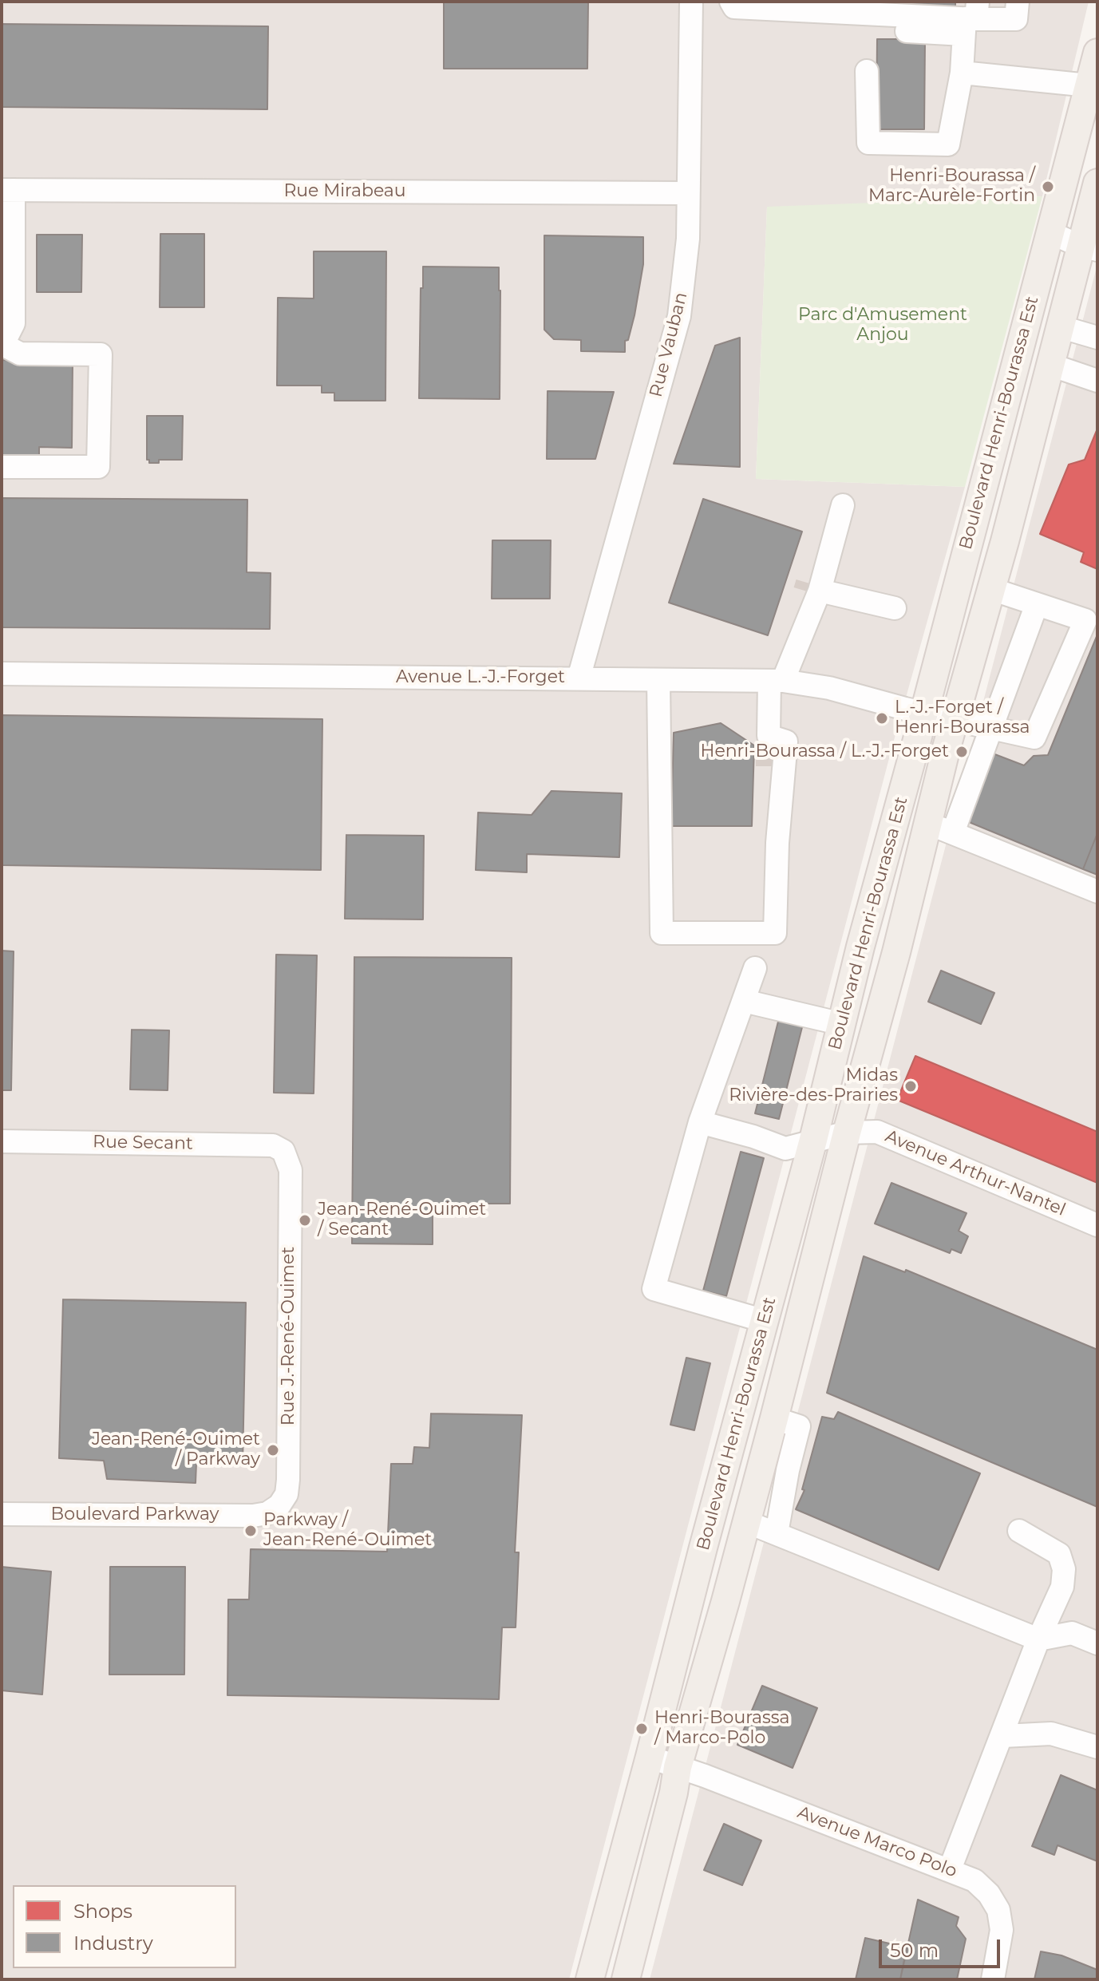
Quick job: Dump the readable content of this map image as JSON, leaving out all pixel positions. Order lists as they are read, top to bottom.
{
  "streets": {
    "main road": ["Boulevard Henri-Bourassa Est"],
    "street": [
      "Rue Mirabeau",
      "Rue Vauban",
      "Avenue L.-J.-Forget",
      "Rue Secant",
      "Avenue Arthur-Nantel",
      "Rue J.-René-Ouimet",
      "Boulevard Parkway",
      "Avenue Marco Polo"
    ]
  },
  "crossings": [
    ["Rue Mirabeau", "Rue Vauban"],
    ["Rue Vauban", "Avenue L.-J.-Forget"],
    ["Boulevard Henri-Bourassa Est", "Avenue L.-J.-Forget"],
    ["Boulevard Henri-Bourassa Est", "Avenue Arthur-Nantel"],
    ["Boulevard Henri-Bourassa Est", "Avenue Marco Polo"],
    ["Rue Secant", "Rue J.-René-Ouimet"],
    ["Rue J.-René-Ouimet", "Boulevard Parkway"]
  ],
  "parks": ["Parc d'Amusement Anjou"],
  "places": [
    "Henri-Bourassa / Marc-Aurèle-Fortin",
    "L.-J.-Forget / Henri-Bourassa",
    "Henri-Bourassa / L.-J.-Forget",
    "Midas Rivière-des-Prairies",
    "Jean-René-Ouimet / Secant",
    "Jean-René-Ouimet / Parkway",
    "Parkway / Jean-René-Ouimet",
    "Henri-Bourassa / Marco-Polo"
  ],
  "legend": ["Shops", "Industry"],
  "scale_bar": "50 m"
}
